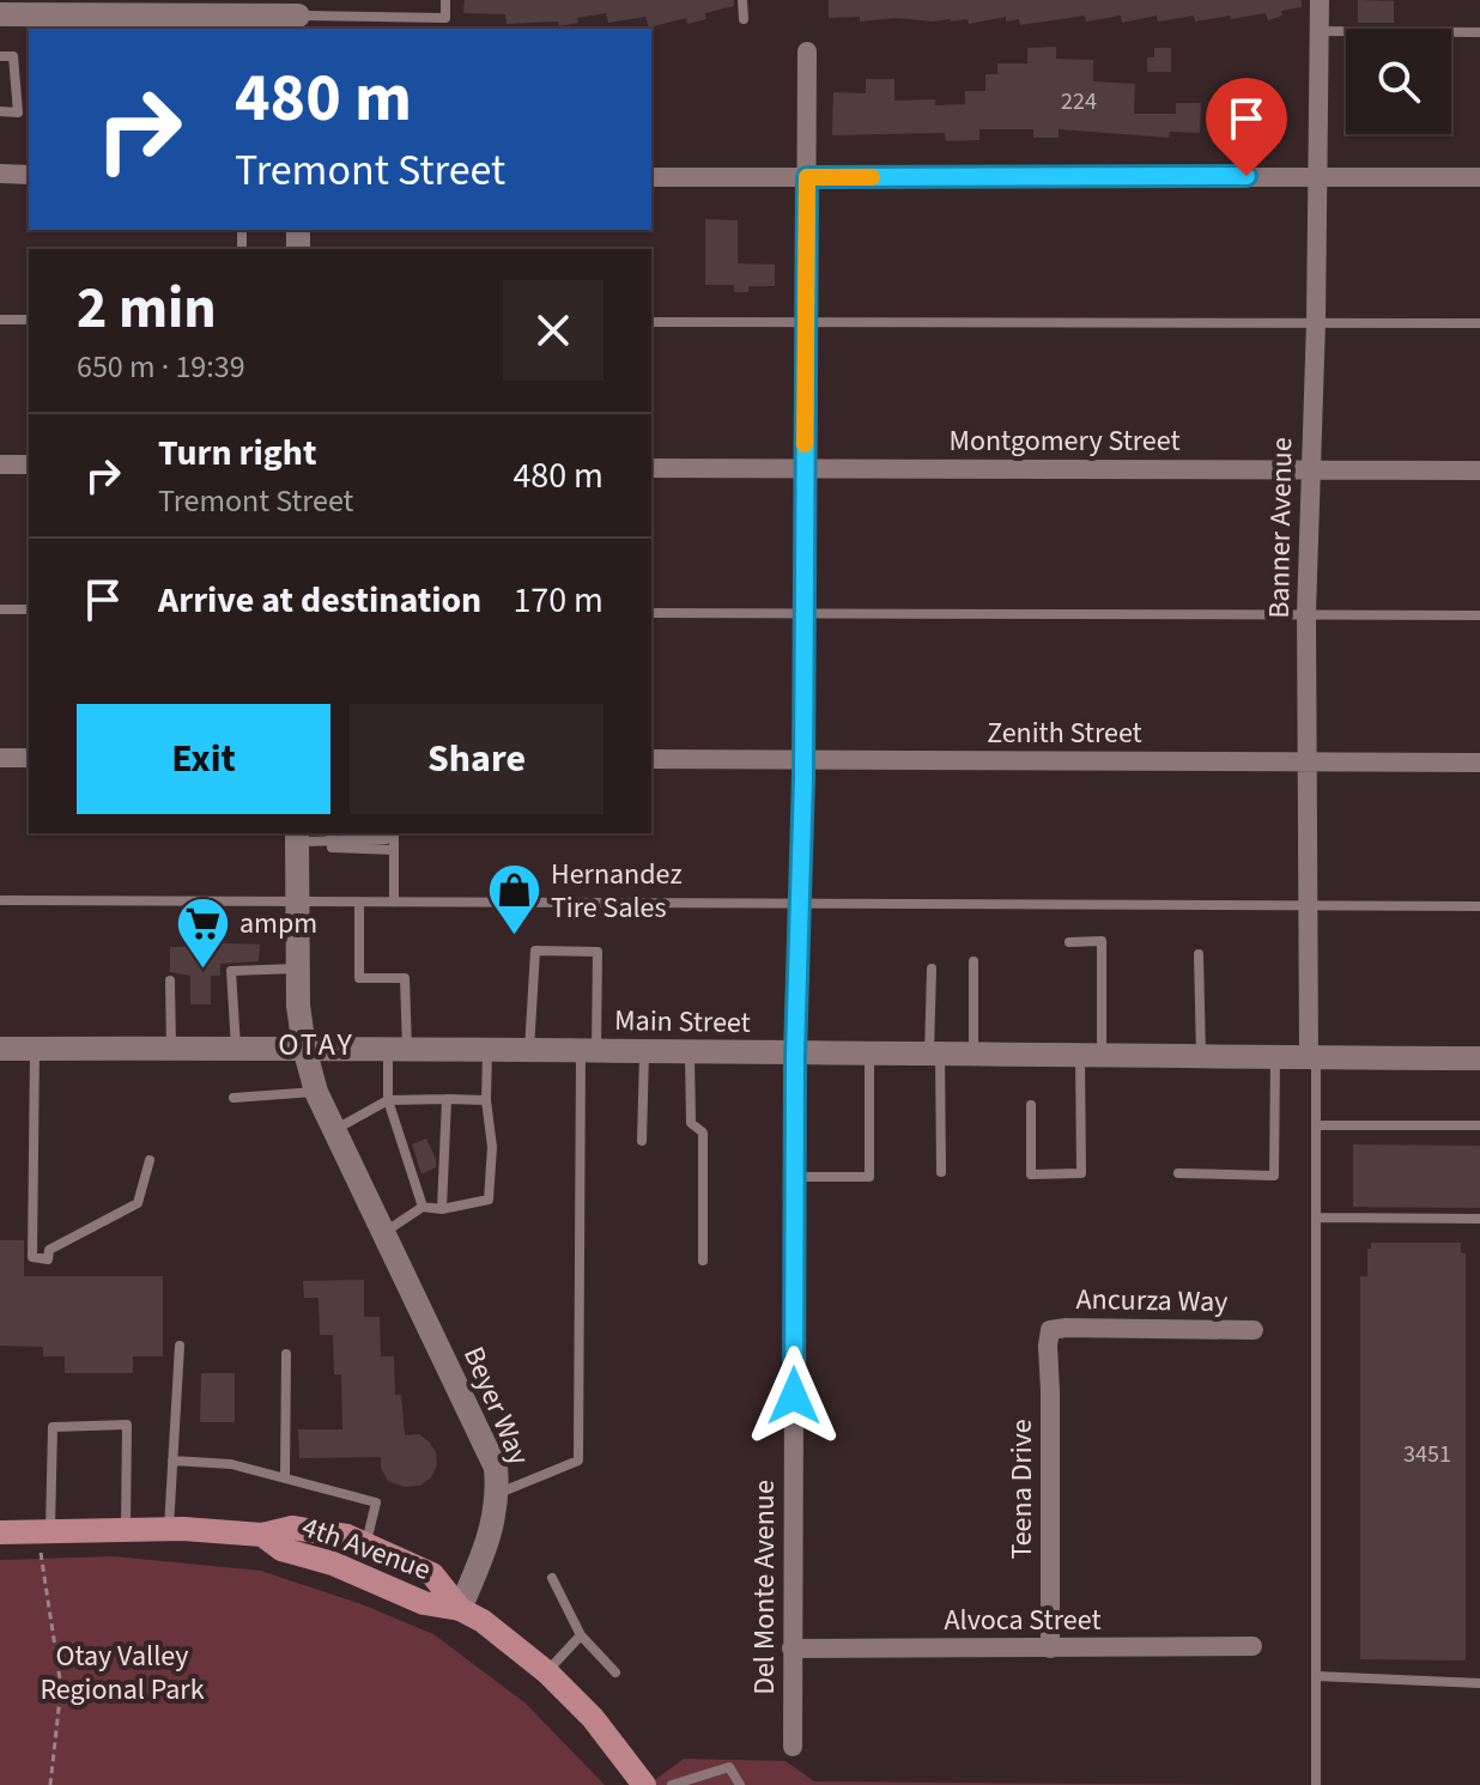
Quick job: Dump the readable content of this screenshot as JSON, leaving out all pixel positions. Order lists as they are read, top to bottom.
{
  "streets": {
    "main road": ["Main Street", "Beyer Way", "4th Avenue"],
    "street": [
      "Montgomery Street",
      "Banner Avenue",
      "Zenith Street",
      "Ancurza Way",
      "Teena Drive",
      "Del Monte Avenue",
      "Alvoca Street"
    ]
  },
  "crossings": [
    ["Montgomery Street", "Banner Avenue"],
    ["Montgomery Street", "Del Monte Avenue"],
    ["Banner Avenue", "Zenith Street"],
    ["Banner Avenue", "Main Street"],
    ["Zenith Street", "Del Monte Avenue"],
    ["Main Street", "Beyer Way"],
    ["Main Street", "Del Monte Avenue"],
    ["Ancurza Way", "Teena Drive"],
    ["Beyer Way", "4th Avenue"],
    ["Teena Drive", "Alvoca Street"],
    ["Del Monte Avenue", "Alvoca Street"]
  ],
  "districts": ["OTAY"],
  "parks": ["Otay Valley Regional Park"],
  "places": {
    "shop": ["Hernandez Tire Sales"],
    "supermarket": ["ampm"]
  },
  "house_numbers": ["224", "3451"],
  "page": {
    "turn": ["480 m", "Tremont Street"],
    "heading": ["2 min", "650 m · 19:39"],
    "list": [
      {
        "name": "Turn right",
        "note": "Tremont Street",
        "value": "480 m"
      },
      {
        "name": "Arrive at destination",
        "value": "170 m"
      }
    ],
    "buttons": ["Exit", "Share"]
  }
}
